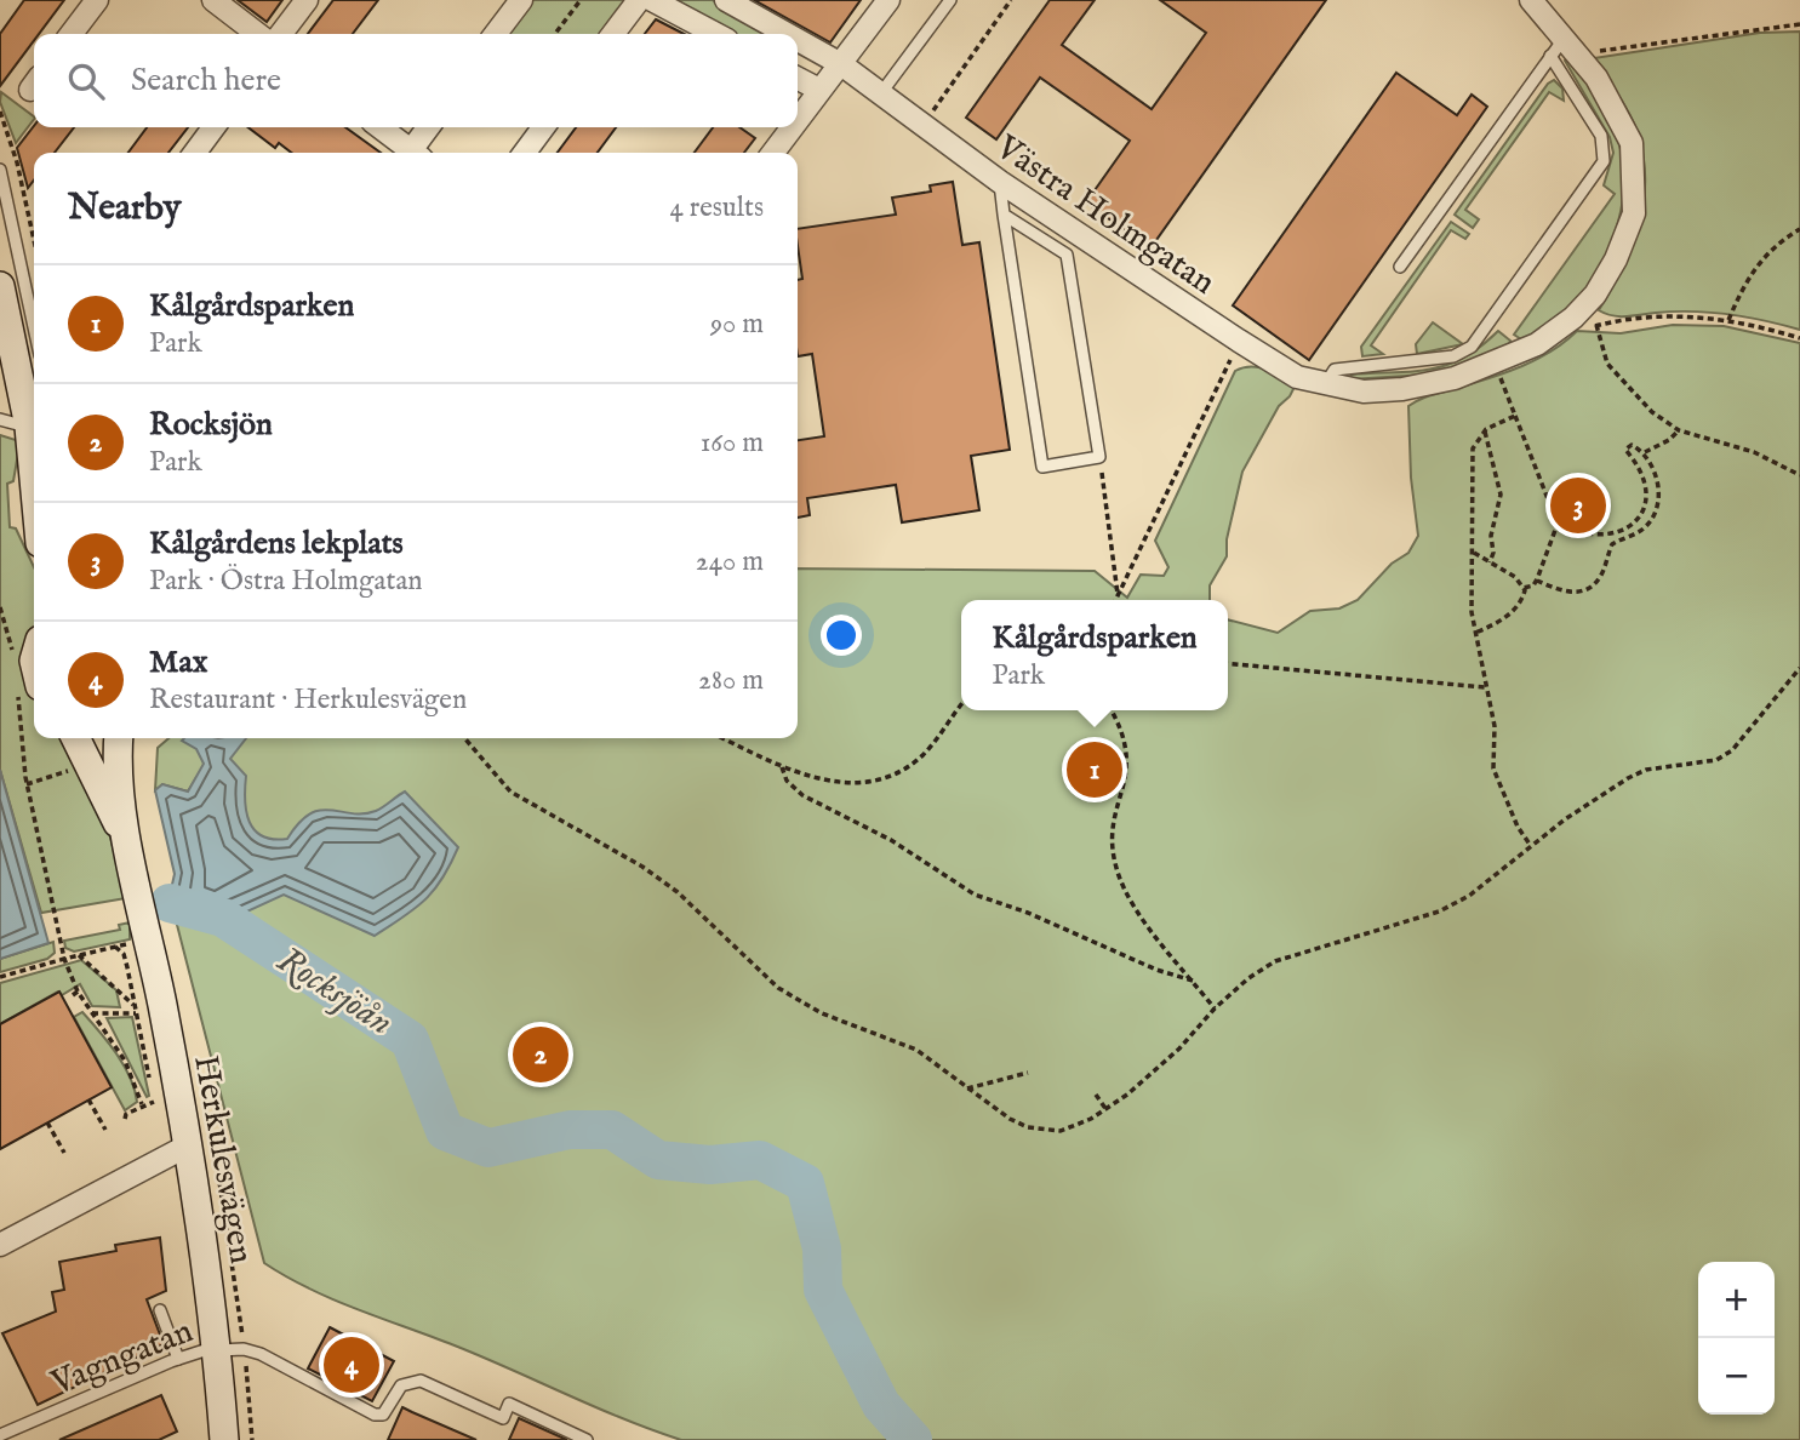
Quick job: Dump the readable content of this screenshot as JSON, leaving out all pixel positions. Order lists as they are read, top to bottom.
{
  "streets": {
    "main road": ["Herkulesvägen"],
    "street": ["Västra Holmgatan"],
    "lane": ["Vagngatan"]
  },
  "crossings": [
    ["Herkulesvägen", "Vagngatan"]
  ],
  "water": ["Rocksjöån"],
  "page": {
    "search": "Search here",
    "heading": ["Nearby", "4 results"],
    "list": [
      {
        "mark": "1",
        "name": "Kålgårdsparken",
        "note": "Park",
        "value": "90 m"
      },
      {
        "mark": "2",
        "name": "Rocksjön",
        "note": "Park",
        "value": "160 m"
      },
      {
        "mark": "3",
        "name": "Kålgårdens lekplats",
        "note": "Park · Östra Holmgatan",
        "value": "240 m"
      },
      {
        "mark": "4",
        "name": "Max",
        "note": "Restaurant · Herkulesvägen",
        "value": "280 m"
      }
    ],
    "pins": [
      "3",
      "1",
      "2",
      "4"
    ],
    "popup": ["Kålgårdsparken", "Park"],
    "map_buttons": ["+", "−"]
  }
}
